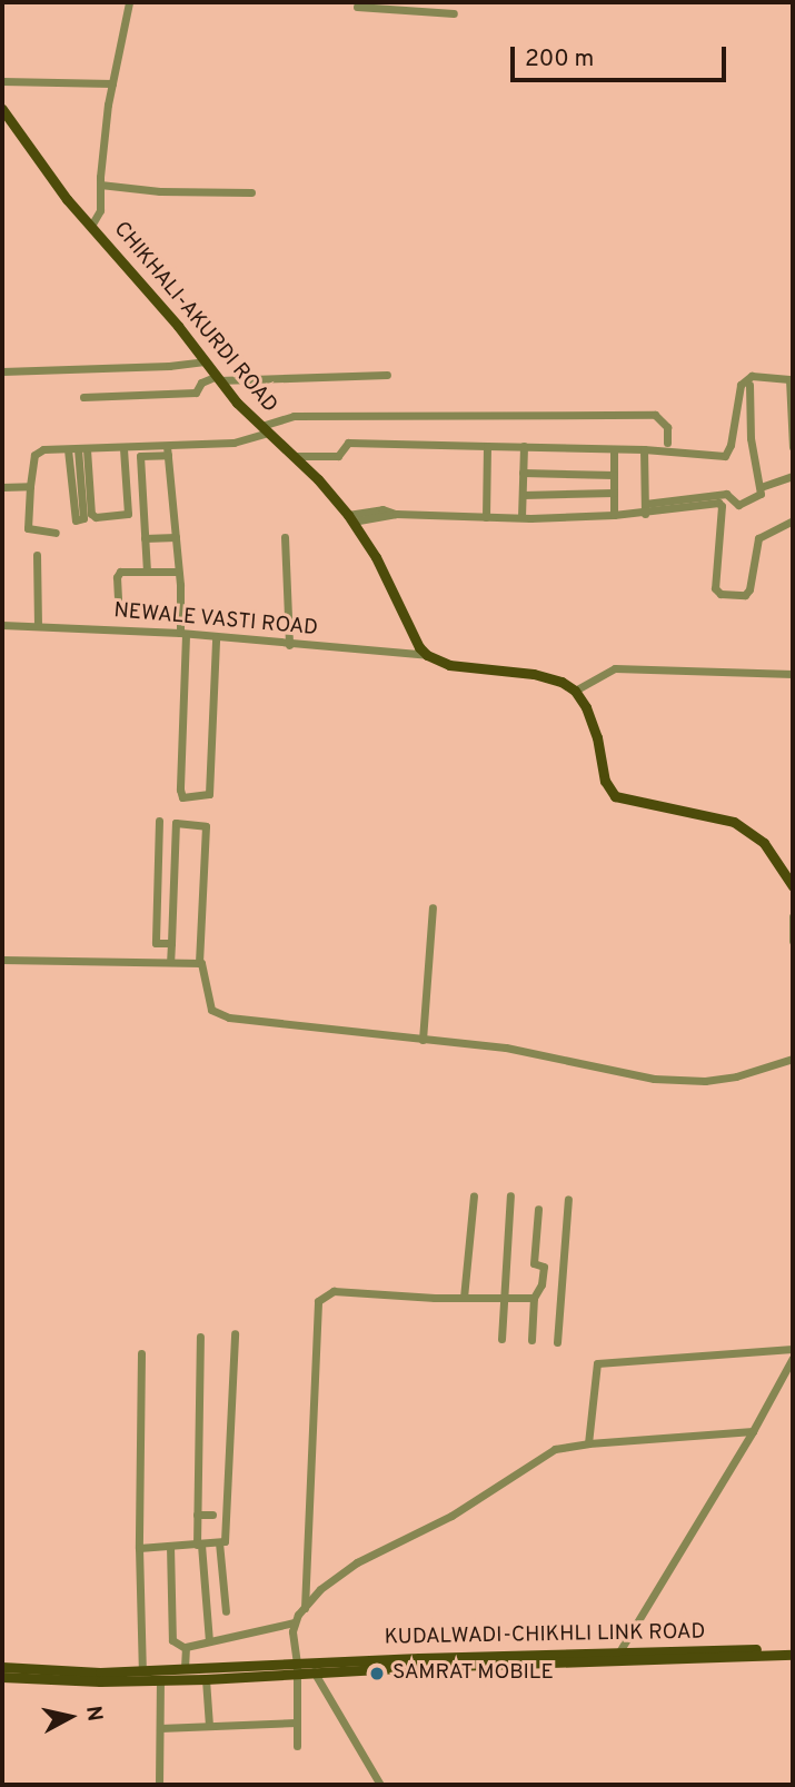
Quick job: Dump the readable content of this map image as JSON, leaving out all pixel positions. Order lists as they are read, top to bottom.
{
  "streets": {
    "main road": ["CHIKHALI-AKURDI ROAD", "KUDALWADI-CHIKHLI LINK ROAD"],
    "street": ["NEWALE VASTI ROAD"]
  },
  "crossings": [
    ["CHIKHALI-AKURDI ROAD", "NEWALE VASTI ROAD"]
  ],
  "places": ["SAMRAT MOBILE"],
  "scale_bar": "200 m",
  "north": "right"
}
